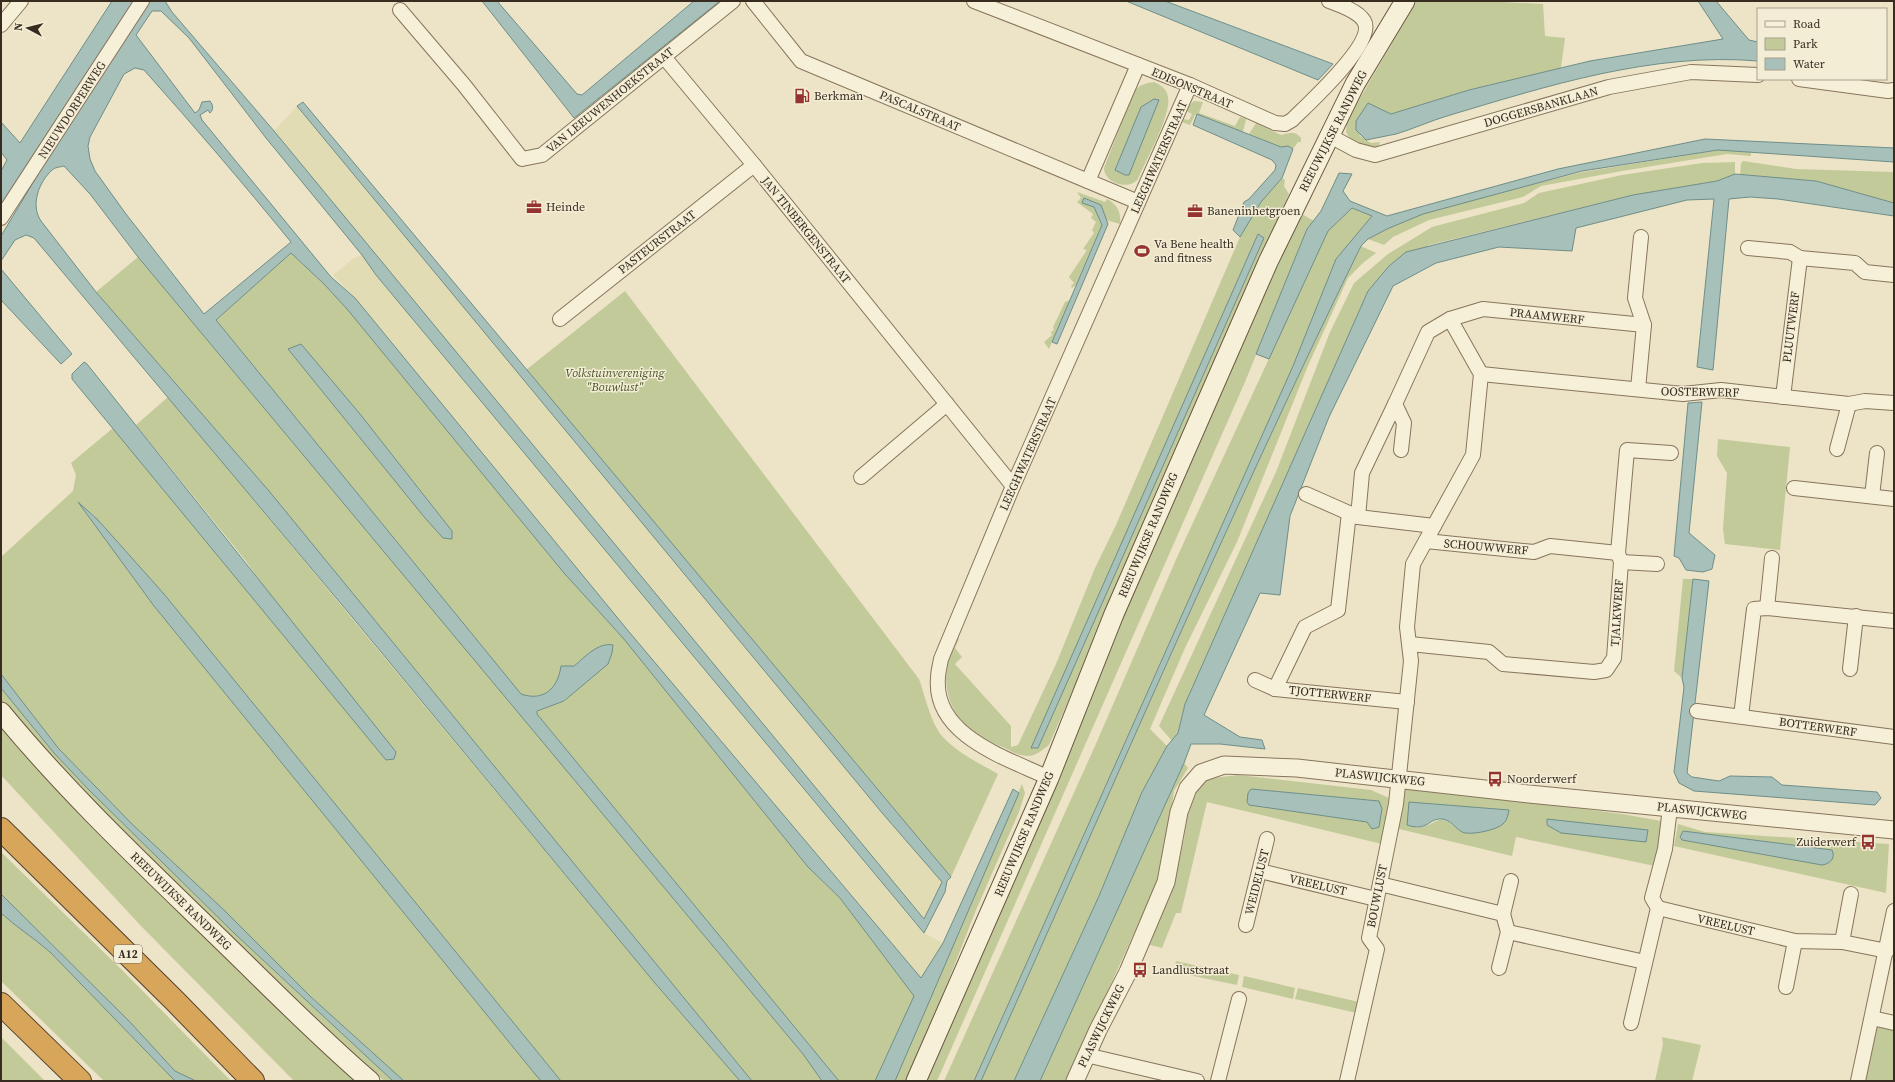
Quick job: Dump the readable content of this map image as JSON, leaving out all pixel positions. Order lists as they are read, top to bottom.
{
  "streets": {
    "highway": ["A12"],
    "main road": ["REEUWIJKSE RANDWEG"],
    "street": [
      "EDISONSTRAAT",
      "VAN LEEUWENHOEKSTRAAT",
      "DOGGERSBANKLAAN",
      "NIEUWDORPERWEG",
      "PASCALSTRAAT",
      "LEEGHWATERSTRAAT",
      "JAN TINBERGENSTRAAT",
      "PASTEURSTRAAT",
      "PRAAMWERF",
      "PLUUTWERF",
      "OOSTERWERF",
      "SCHOUWWERF",
      "TJALKWERF",
      "TJOTTERWERF",
      "BOTTERWERF",
      "PLASWIJCKWEG",
      "WEIDELUST",
      "VREELUST",
      "BOUWLUST"
    ]
  },
  "crossings": [
    ["EDISONSTRAAT", "LEEGHWATERSTRAAT"],
    ["VAN LEEUWENHOEKSTRAAT", "JAN TINBERGENSTRAAT"],
    ["DOGGERSBANKLAAN", "REEUWIJKSE RANDWEG"],
    ["PASCALSTRAAT", "LEEGHWATERSTRAAT"],
    ["REEUWIJKSE RANDWEG", "LEEGHWATERSTRAAT"],
    ["LEEGHWATERSTRAAT", "JAN TINBERGENSTRAAT"],
    ["JAN TINBERGENSTRAAT", "PASTEURSTRAAT"],
    ["PRAAMWERF", "TJOTTERWERF"],
    ["PLUUTWERF", "OOSTERWERF"],
    ["SCHOUWWERF", "TJALKWERF"],
    ["PLASWIJCKWEG", "BOUWLUST"],
    ["WEIDELUST", "VREELUST"],
    ["VREELUST", "BOUWLUST"]
  ],
  "parks": ["Volkstuinvereniging \"Bouwlust\""],
  "places": {
    "fuel station": ["Berkman"],
    "office": ["Heinde", "Baneninhetgroen"],
    "sports": ["Va Bene health and fitness"],
    "bus stop": ["Noorderwerf", "Zuiderwerf", "Landluststraat"]
  },
  "legend": ["Road", "Park", "Water"],
  "north": "left"
}
